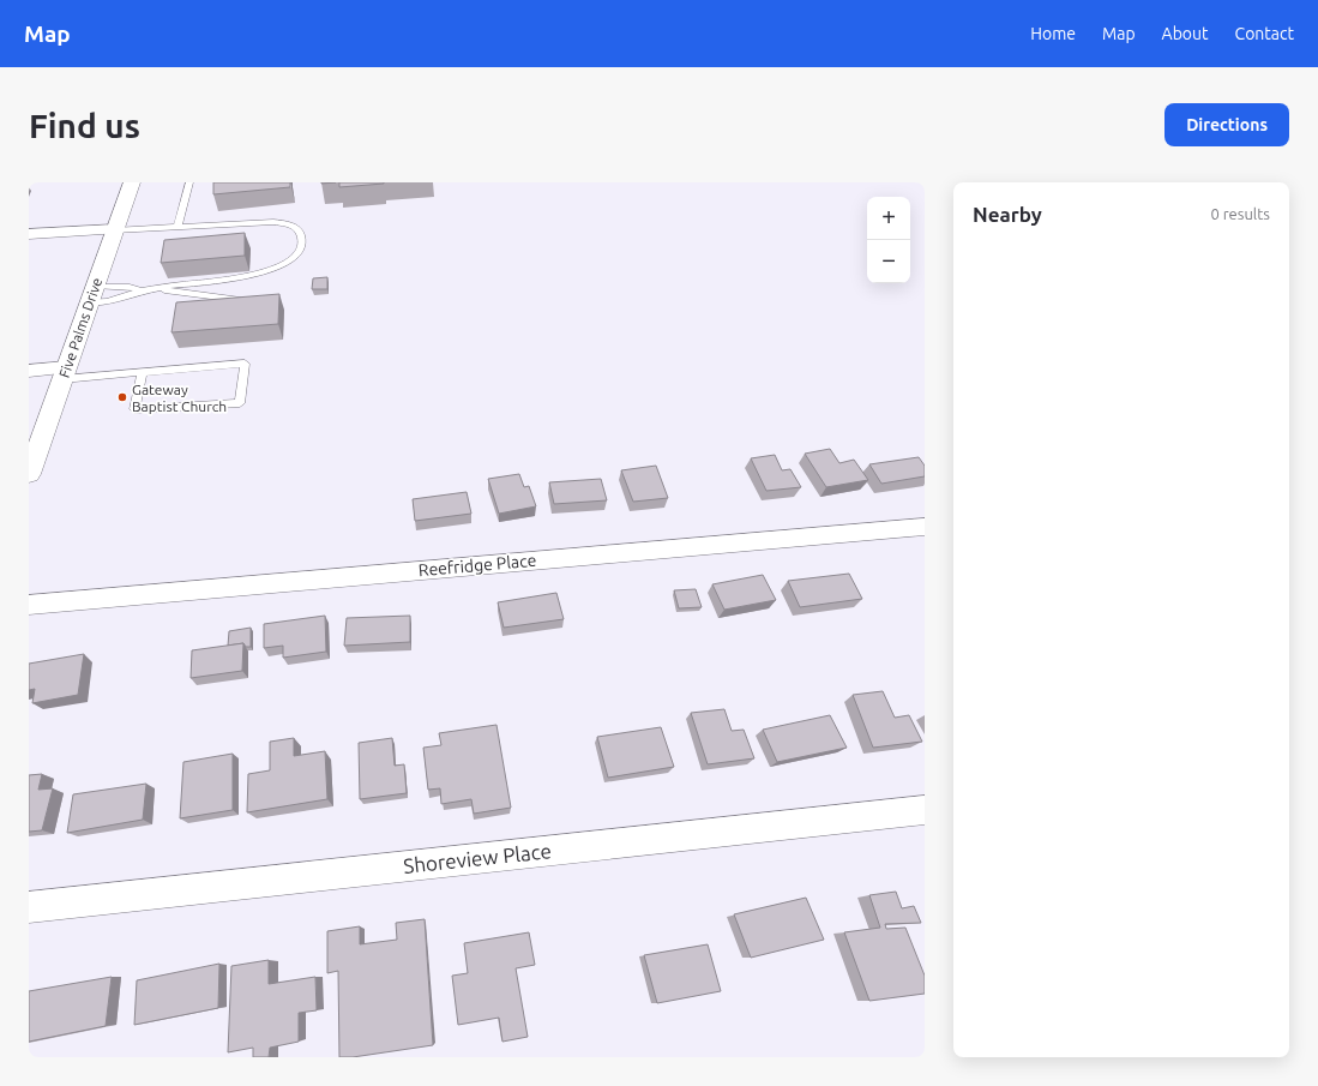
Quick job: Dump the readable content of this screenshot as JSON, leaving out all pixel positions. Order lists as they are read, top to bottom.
{
  "streets": {
    "street": ["Five Palms Drive", "Reefridge Place", "Shoreview Place"]
  },
  "places": ["Gateway Baptist Church"],
  "page": {
    "header": "Map",
    "nav": [
      "Home",
      "Map",
      "About",
      "Contact"
    ],
    "buttons": "Directions",
    "title": "Find us",
    "heading": ["Nearby", "0 results"],
    "map_buttons": ["+", "−"]
  }
}
